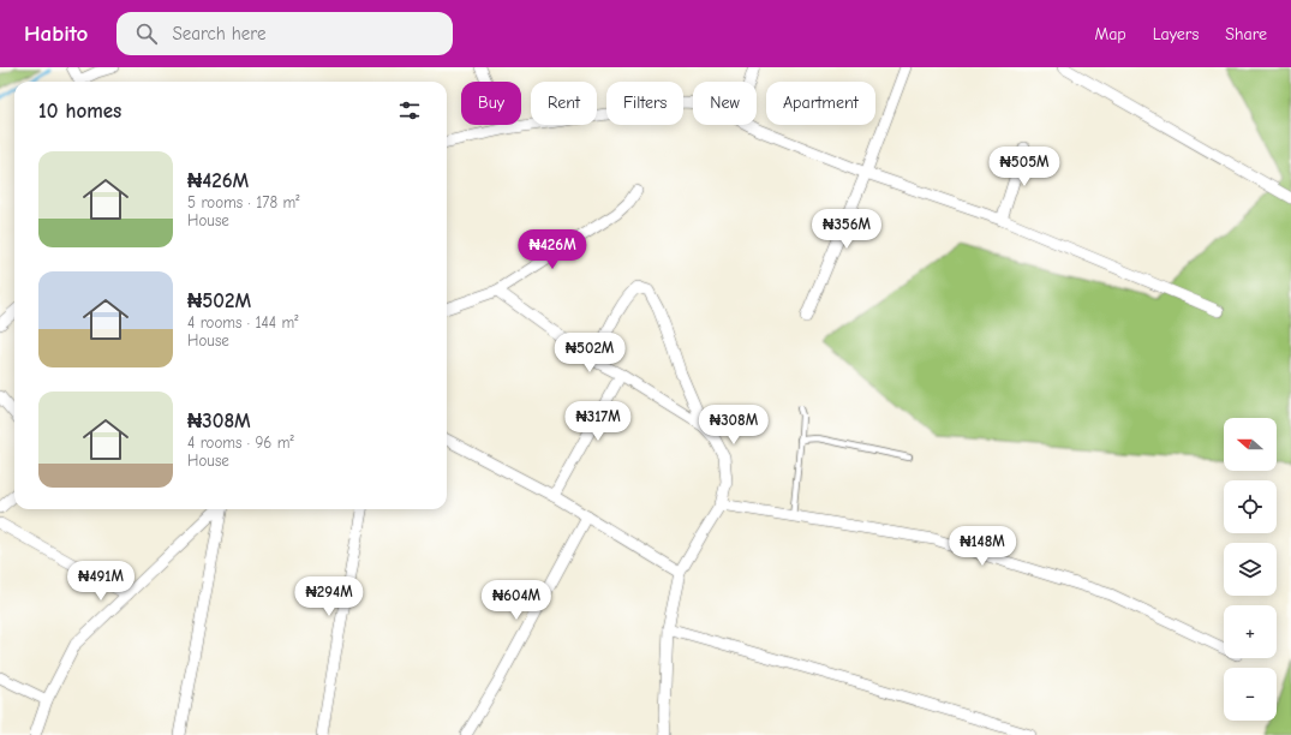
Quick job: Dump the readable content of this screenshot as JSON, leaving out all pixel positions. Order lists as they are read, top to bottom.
{
  "north": "left",
  "page": {
    "header": "Habito",
    "search": "Search here",
    "nav": ["Map", "Layers", "Share"],
    "chip": [
      "Buy",
      "Rent",
      "Filters",
      "New",
      "Apartment"
    ],
    "heading": "10 homes",
    "list": [
      {
        "name": "₦426M",
        "note": "5 rooms · 178 m² · House"
      },
      {
        "name": "₦502M",
        "note": "4 rooms · 144 m² · House"
      },
      {
        "name": "₦308M",
        "note": "4 rooms · 96 m² · House"
      }
    ],
    "price": [
      "₦505M",
      "₦356M",
      "₦426M",
      "₦502M",
      "₦317M",
      "₦308M",
      "₦148M",
      "₦491M",
      "₦294M",
      "₦604M"
    ],
    "map_buttons": ["+", "−"]
  }
}
